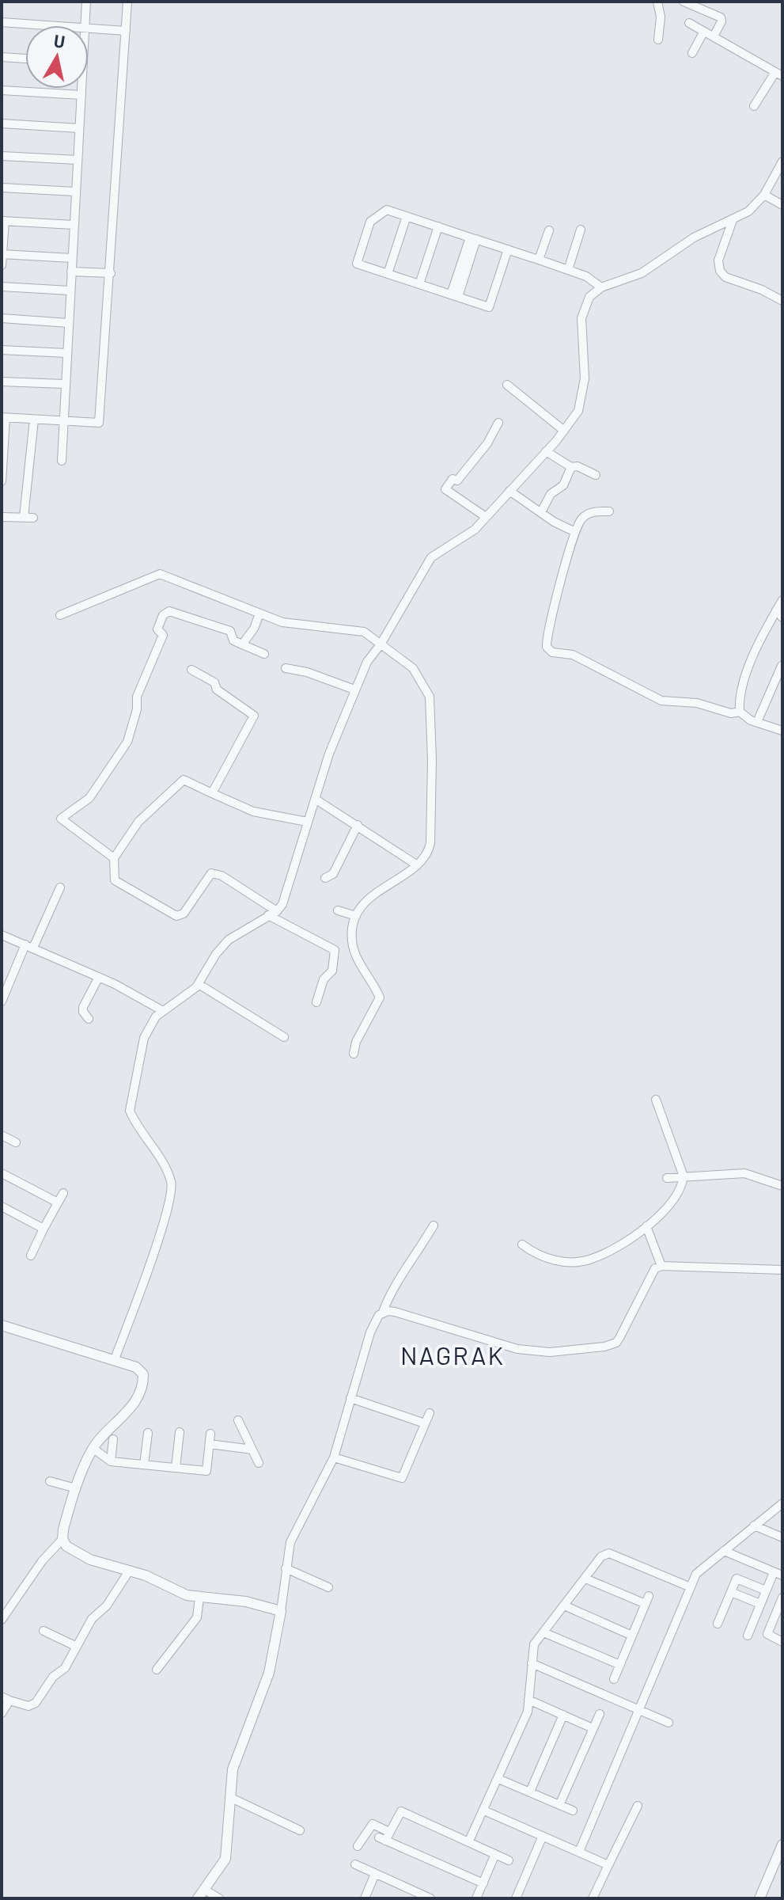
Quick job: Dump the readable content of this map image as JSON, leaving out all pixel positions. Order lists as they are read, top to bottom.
{
  "districts": ["NAGRAK"],
  "north": "top"
}
